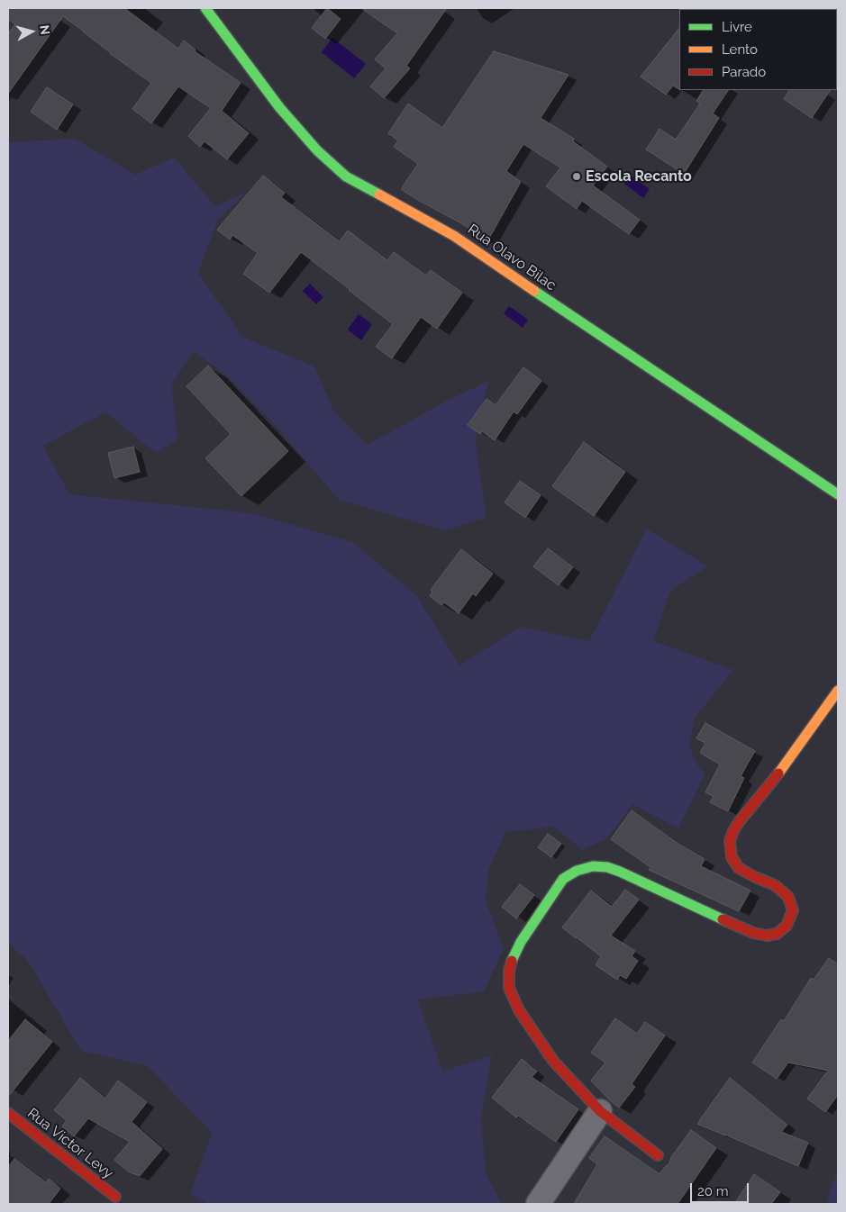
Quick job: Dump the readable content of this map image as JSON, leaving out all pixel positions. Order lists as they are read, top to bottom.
{
  "streets": {
    "street": ["Rua Olavo Bilac", "Rua Victor Levy"]
  },
  "places": ["Escola Recanto"],
  "legend": ["Livre", "Lento", "Parado"],
  "scale_bar": "20 m",
  "north": "right"
}
